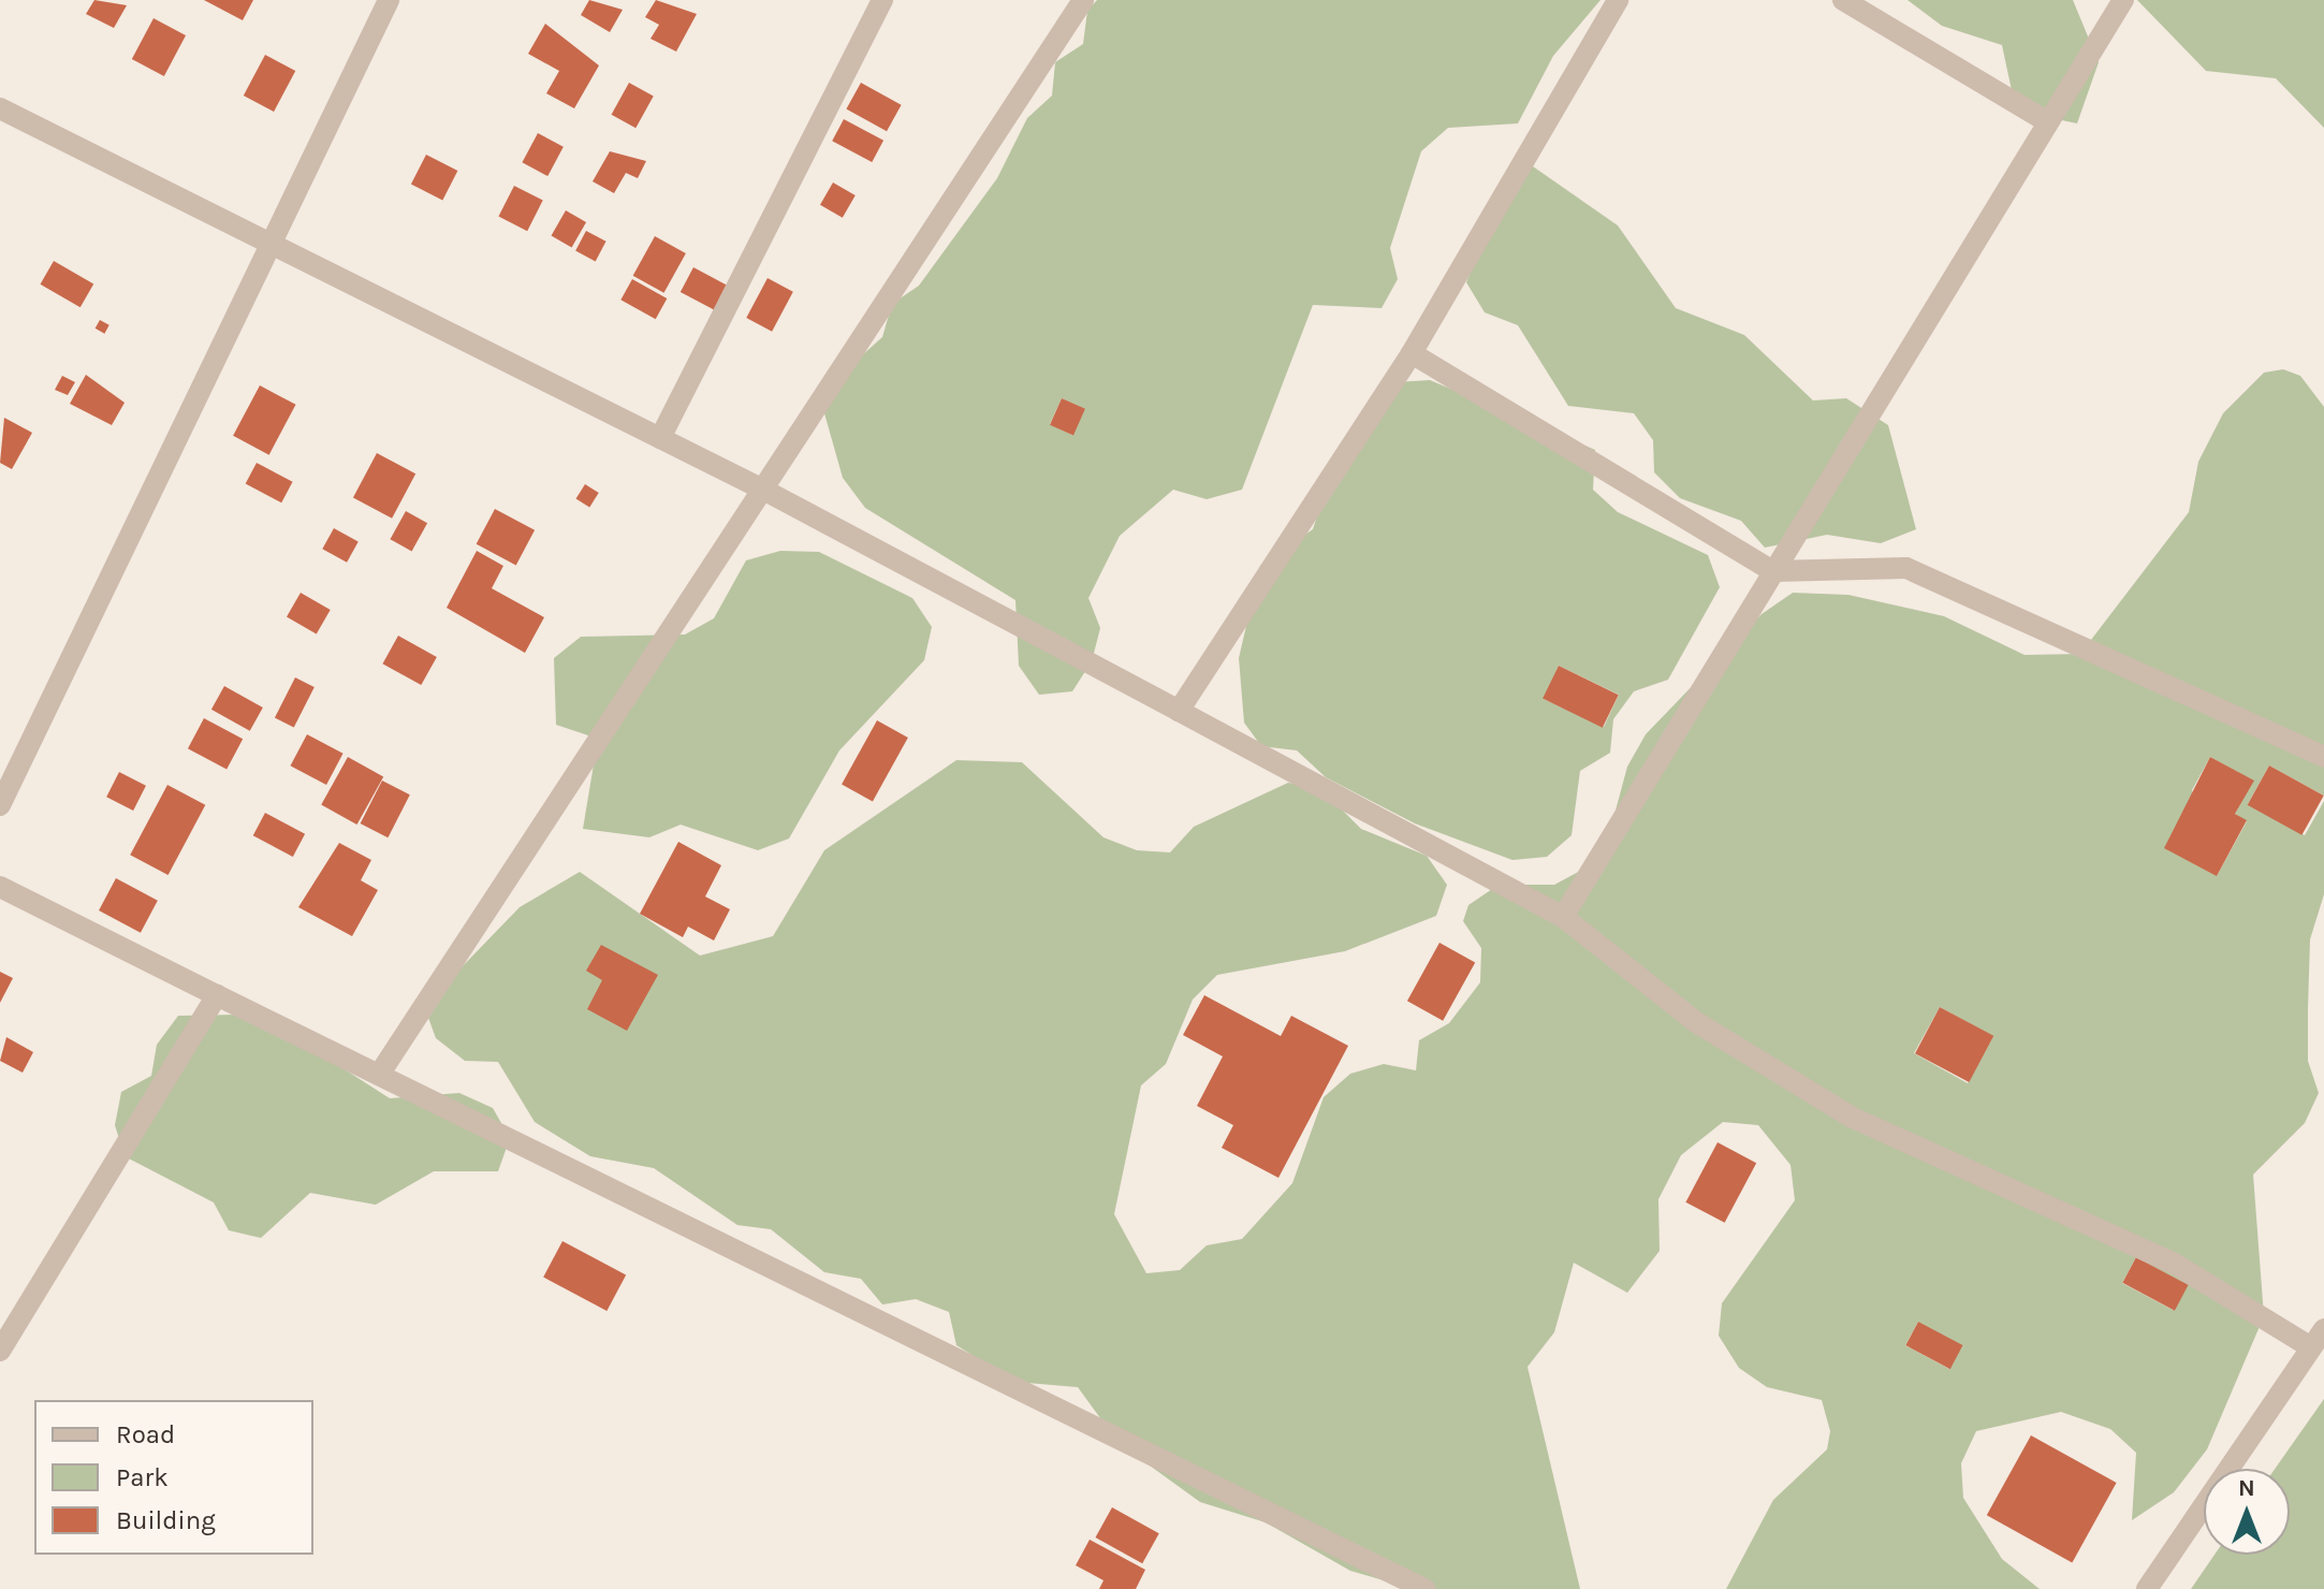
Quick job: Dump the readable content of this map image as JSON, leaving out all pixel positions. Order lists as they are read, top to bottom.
{
  "legend": ["Road", "Park", "Building"],
  "north": "top"
}
